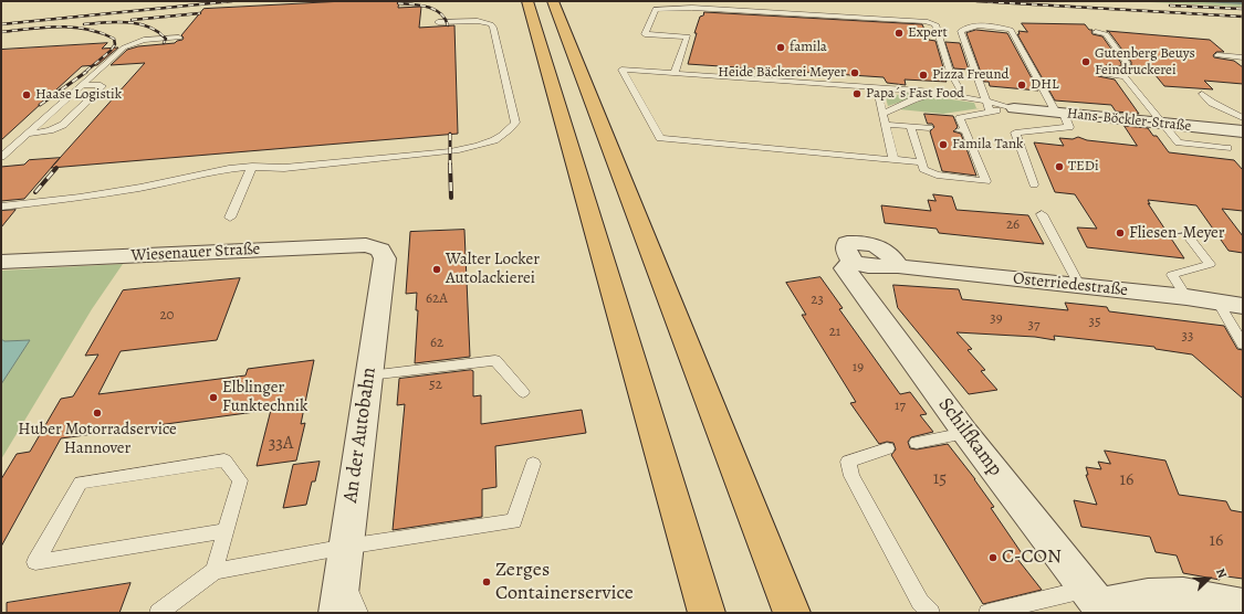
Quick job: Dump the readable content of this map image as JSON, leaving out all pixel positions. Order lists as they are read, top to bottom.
{
  "streets": {
    "street": [
      "Hans-Böckler-Straße",
      "Wiesenauer Straße",
      "Osterriedestraße",
      "An der Autobahn",
      "Schilfkamp"
    ]
  },
  "crossings": [
    ["Wiesenauer Straße", "An der Autobahn"],
    ["Osterriedestraße", "Schilfkamp"]
  ],
  "places": [
    "Expert",
    "famila",
    "Gutenberg Beuys Feindruckerei",
    "Heide Bäckerei Meyer",
    "Pizza Freund",
    "DHL",
    "Papa´s Fast Food",
    "Haase Logistik",
    "Famila Tank",
    "TEDi",
    "Fliesen-Meyer",
    "Walter Locker Autolackierei",
    "Elblinger Funktechnik",
    "Huber Motorradservice Hannover",
    "C-CON",
    "Zerges Containerservice"
  ],
  "house_numbers": [
    "26",
    "62A",
    "23",
    "20",
    "39",
    "35",
    "37",
    "21",
    "33",
    "62",
    "19",
    "52",
    "17",
    "33A",
    "15",
    "16",
    "16"
  ],
  "north": "top right"
}
